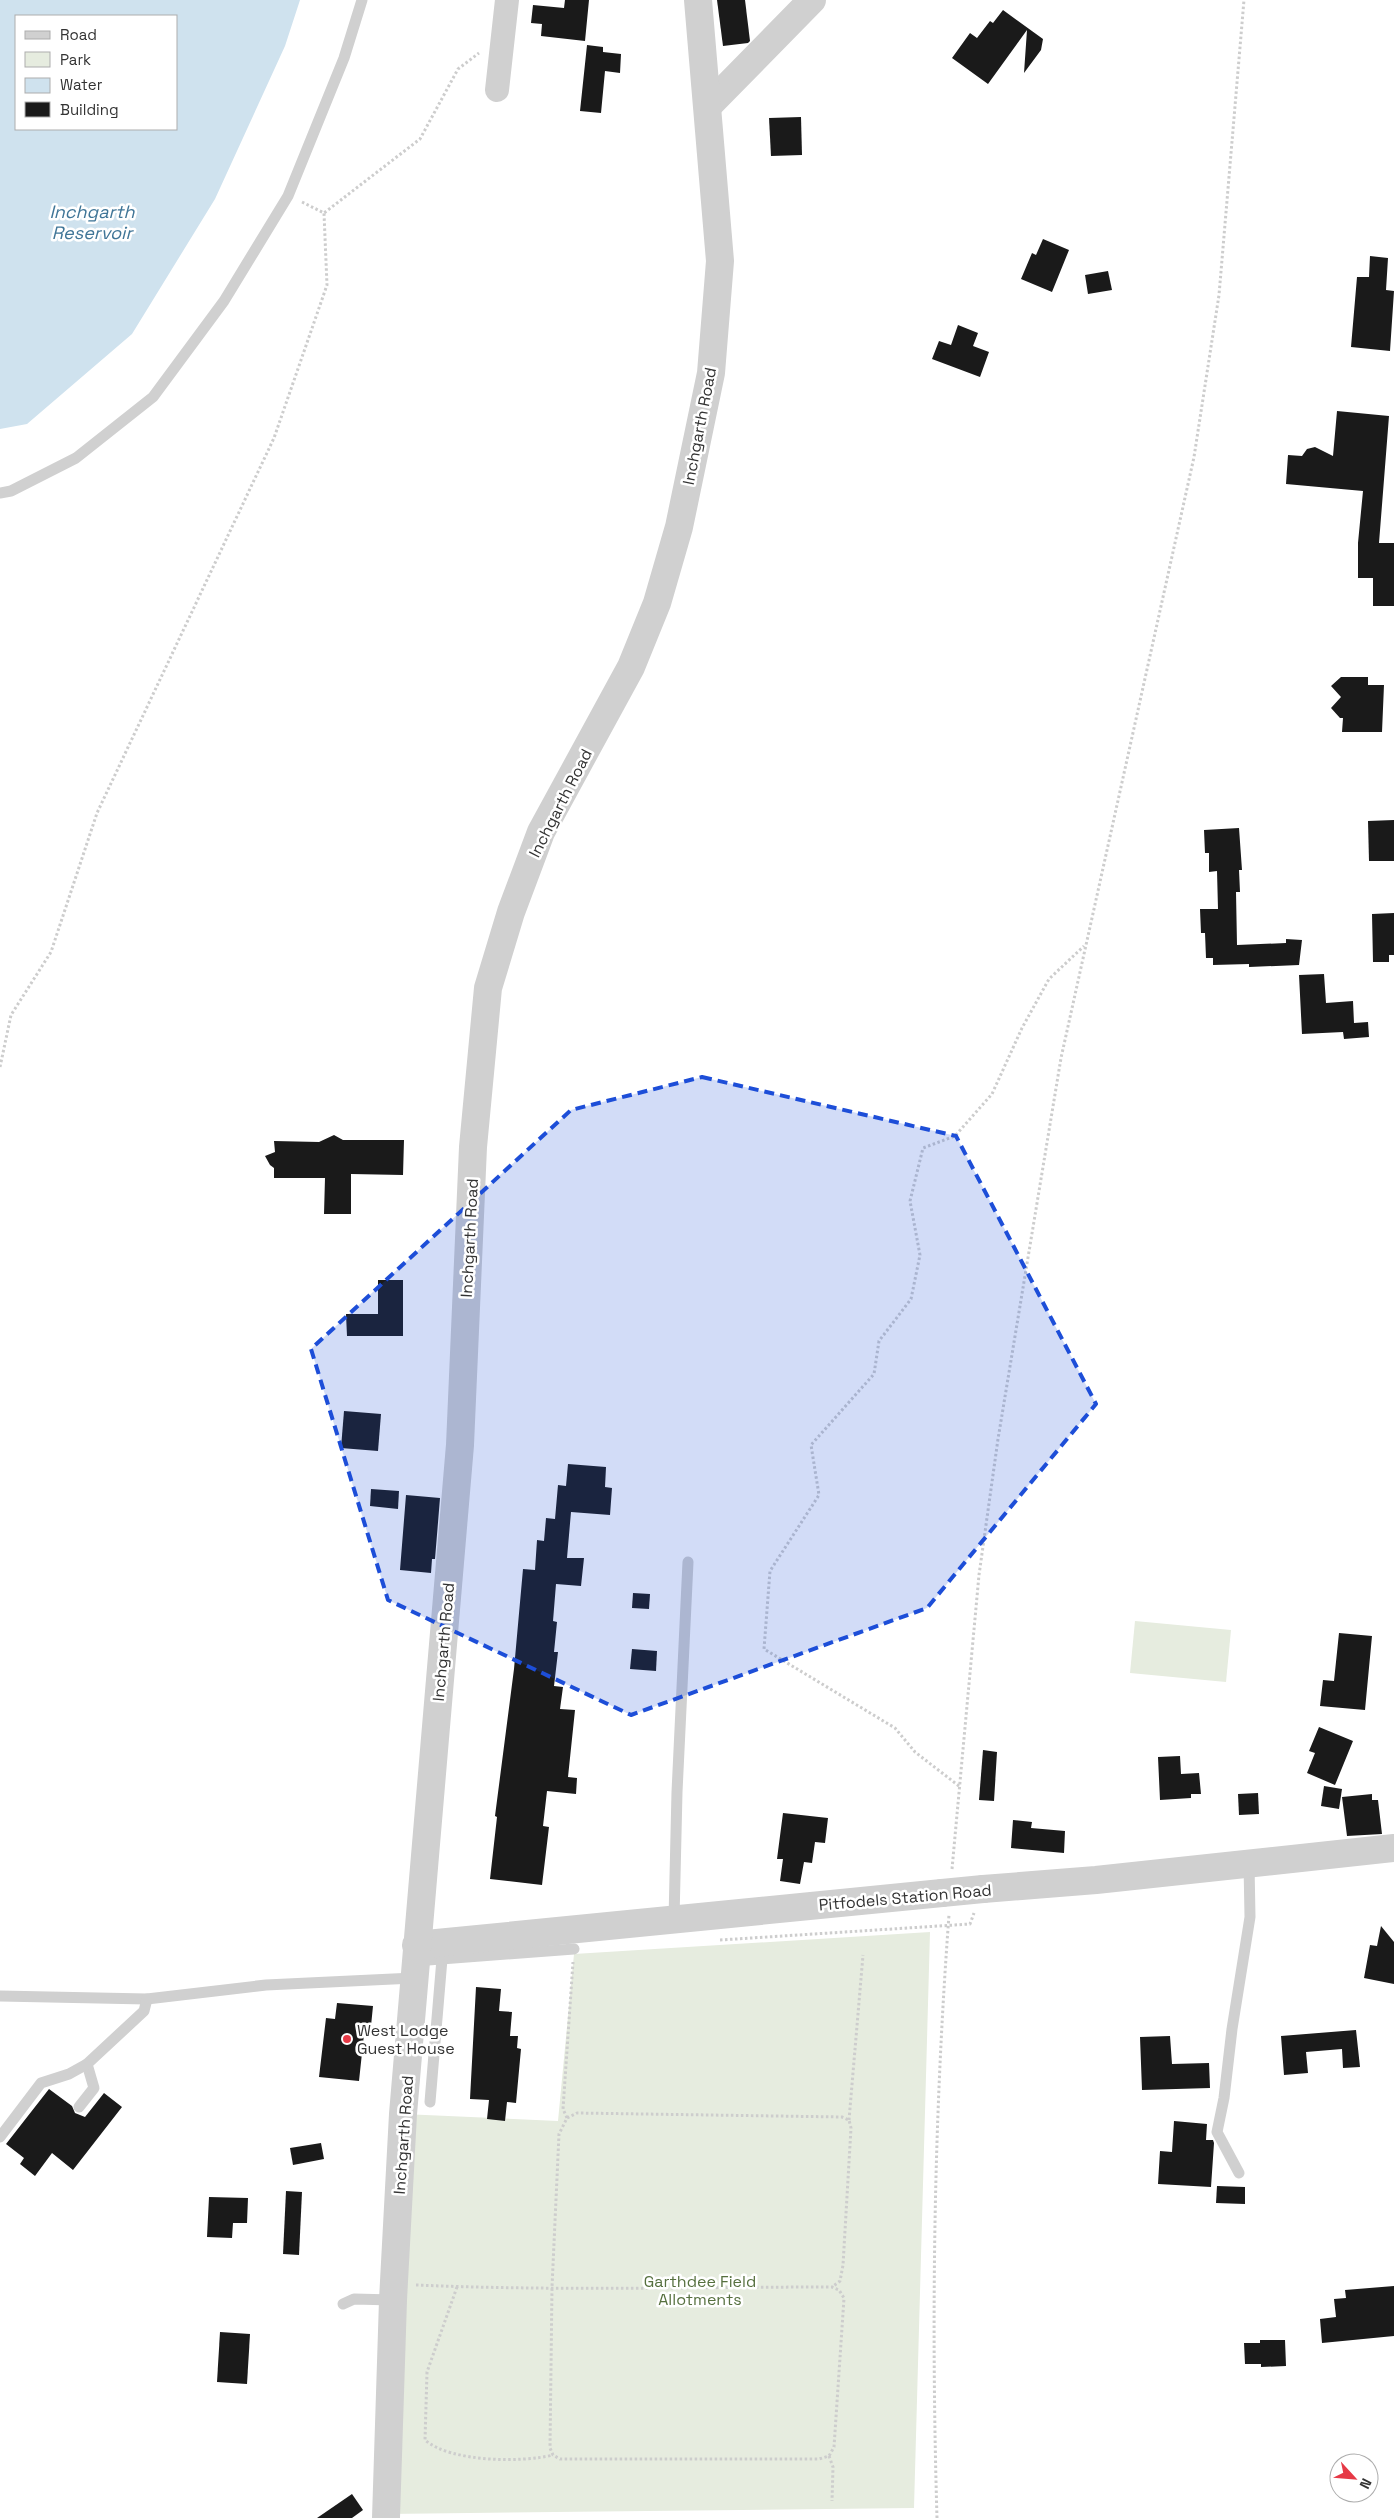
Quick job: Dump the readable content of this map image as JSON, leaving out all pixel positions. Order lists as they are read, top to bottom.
{
  "streets": {
    "street": ["Inchgarth Road", "Pitfodels Station Road"]
  },
  "crossings": [
    ["Inchgarth Road", "Pitfodels Station Road"]
  ],
  "water": ["Inchgarth Reservoir"],
  "parks": ["Garthdee Field Allotments"],
  "places": ["West Lodge Guest House"],
  "legend": [
    "Road",
    "Park",
    "Water",
    "Building"
  ],
  "north": "bottom right"
}
